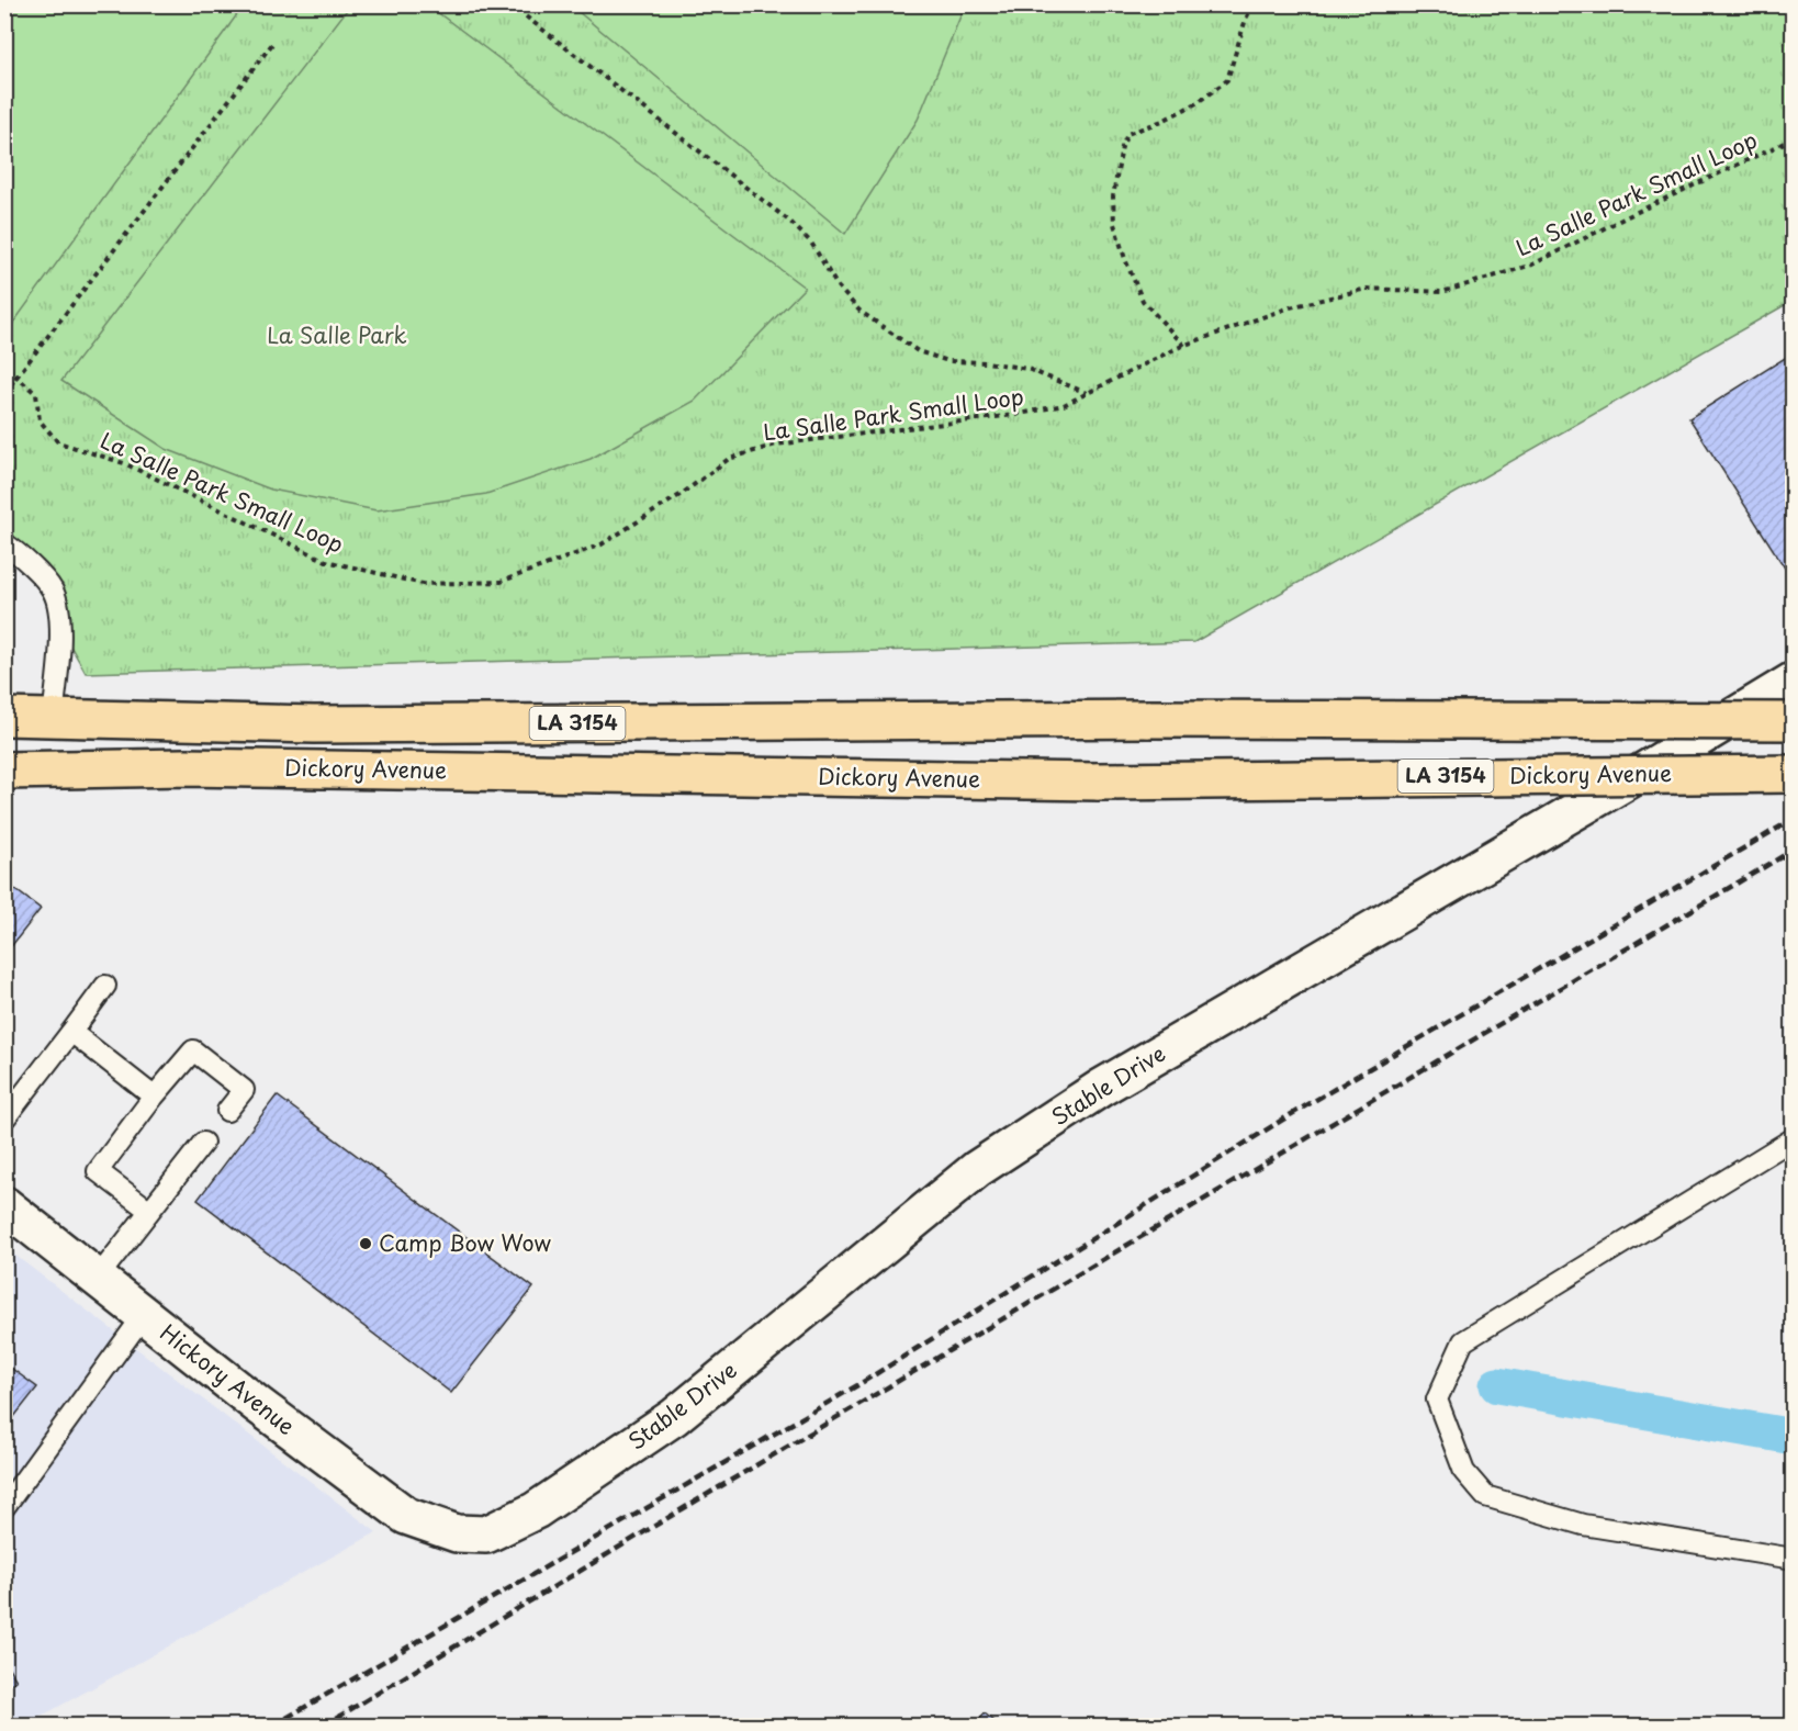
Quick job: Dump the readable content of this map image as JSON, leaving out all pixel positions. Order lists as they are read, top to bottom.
{
  "streets": {
    "main road": ["LA 3154", "Dickory Avenue"],
    "street": ["Stable Drive", "Hickory Avenue"],
    "path": ["La Salle Park Small Loop"]
  },
  "crossings": [
    ["Stable Drive", "Hickory Avenue"]
  ],
  "parks": ["La Salle Park"],
  "places": ["Camp Bow Wow"]
}
